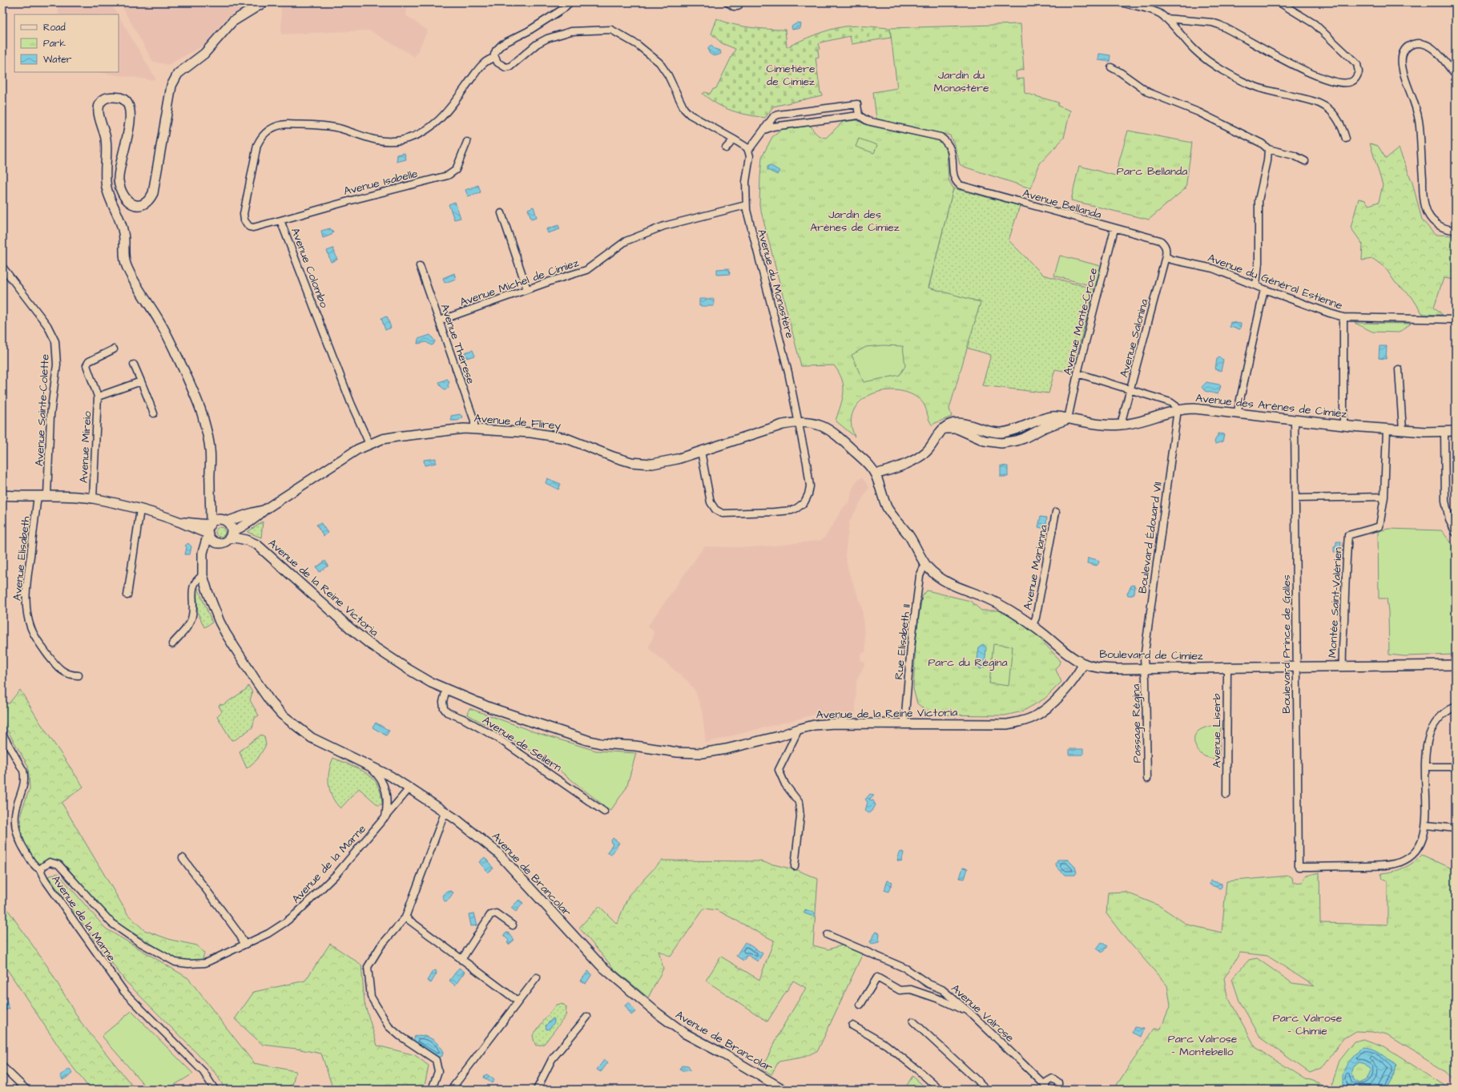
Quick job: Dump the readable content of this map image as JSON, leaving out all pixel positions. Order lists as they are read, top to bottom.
{
  "streets": {
    "street": [
      "Avenue Isabelle",
      "Avenue Bellanda",
      "Avenue Colombo",
      "Avenue du Général Estienne",
      "Avenue Michel de Cimiez",
      "Avenue du Monastère",
      "Avenue Monte-Croce",
      "Avenue Salonina",
      "Avenue Therese",
      "Avenue des Arènes de Cimiez",
      "Avenue Sainte-Colette",
      "Avenue de Flirey",
      "Avenue Mireio",
      "Boulevard Édouard VII",
      "Avenue Elisabeth",
      "Avenue Marianna",
      "Avenue de la Reine Victoria",
      "Montée Saint-Valérien",
      "Rue Elisabeth II",
      "Boulevard Prince de Galles",
      "Boulevard de Cimiez",
      "Passage Régina",
      "Avenue Liserb",
      "Avenue de Seilern",
      "Avenue de la Marne",
      "Avenue de Brancolar",
      "Avenue Valrose"
    ]
  },
  "crossings": [
    ["Avenue Isabelle", "Avenue Colombo"],
    ["Avenue Bellanda", "Avenue du Général Estienne"],
    ["Avenue Bellanda", "Avenue Monte-Croce"],
    ["Avenue Bellanda", "Avenue Salonina"],
    ["Avenue Colombo", "Avenue de Flirey"],
    ["Avenue du Général Estienne", "Avenue Salonina"],
    ["Avenue Michel de Cimiez", "Avenue du Monastère"],
    ["Avenue Michel de Cimiez", "Avenue Therese"],
    ["Avenue du Monastère", "Avenue de Flirey"],
    ["Avenue du Monastère", "Boulevard de Cimiez"],
    ["Avenue Monte-Croce", "Avenue des Arènes de Cimiez"],
    ["Avenue Salonina", "Avenue des Arènes de Cimiez"],
    ["Avenue Therese", "Avenue de Flirey"],
    ["Avenue des Arènes de Cimiez", "Boulevard Édouard VII"],
    ["Avenue des Arènes de Cimiez", "Montée Saint-Valérien"],
    ["Avenue des Arènes de Cimiez", "Boulevard Prince de Galles"],
    ["Avenue des Arènes de Cimiez", "Boulevard de Cimiez"],
    ["Avenue de Flirey", "Avenue de la Reine Victoria"],
    ["Avenue de Flirey", "Boulevard de Cimiez"],
    ["Avenue de Flirey", "Avenue de Brancolar"],
    ["Boulevard Édouard VII", "Boulevard de Cimiez"],
    ["Boulevard Édouard VII", "Passage Régina"],
    ["Avenue Marianna", "Boulevard de Cimiez"],
    ["Avenue de la Reine Victoria", "Rue Elisabeth II"],
    ["Avenue de la Reine Victoria", "Boulevard de Cimiez"],
    ["Avenue de la Reine Victoria", "Avenue de Seilern"],
    ["Avenue de la Reine Victoria", "Avenue de Brancolar"],
    ["Montée Saint-Valérien", "Boulevard de Cimiez"],
    ["Rue Elisabeth II", "Boulevard de Cimiez"],
    ["Boulevard Prince de Galles", "Boulevard de Cimiez"],
    ["Boulevard de Cimiez", "Passage Régina"],
    ["Boulevard de Cimiez", "Avenue Liserb"],
    ["Avenue de la Marne", "Avenue de Brancolar"]
  ],
  "parks": [
    "Cimetière de Cimiez",
    "Jardin du Monastère",
    "Parc Bellanda",
    "Jardin des Arènes de Cimiez",
    "Parc du Régina",
    "Parc Valrose - Chimie",
    "Parc Valrose - Montebello"
  ],
  "legend": ["Road", "Park", "Water"]
}
